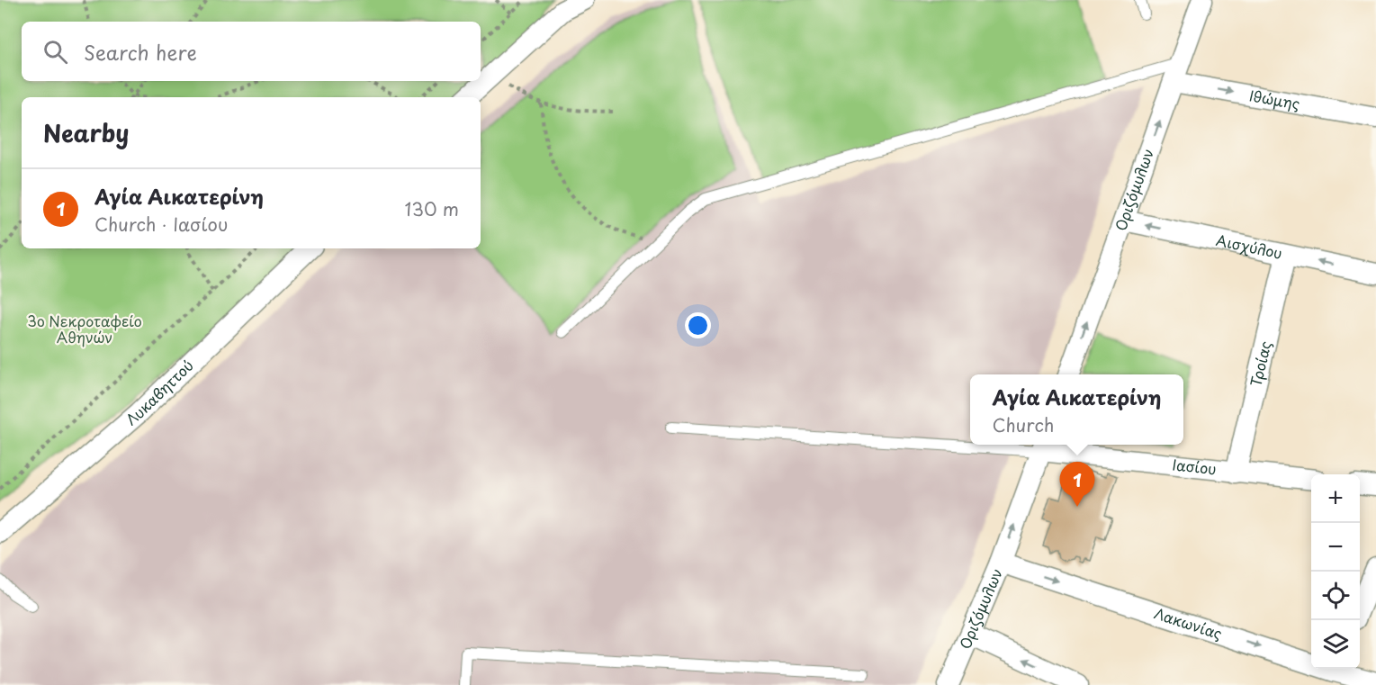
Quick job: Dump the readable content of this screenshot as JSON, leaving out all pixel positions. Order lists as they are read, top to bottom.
{
  "streets": {
    "street": [
      "Ιθώμης",
      "Οριζόμυλων",
      "Αισχύλου",
      "Τροίας",
      "Λυκαβηττού",
      "Ιασίου",
      "Λακωνίας"
    ]
  },
  "crossings": [
    ["Ιθώμης", "Οριζόμυλων"],
    ["Οριζόμυλων", "Αισχύλου"],
    ["Οριζόμυλων", "Ιασίου"],
    ["Οριζόμυλων", "Λακωνίας"],
    ["Αισχύλου", "Τροίας"],
    ["Τροίας", "Ιασίου"]
  ],
  "one_way": ["Ιθώμης", "Οριζόμυλων", "Αισχύλου"],
  "parks": ["3ο Νεκροταφείο Αθηνών"],
  "page": {
    "search": "Search here",
    "heading": "Nearby",
    "list": [
      {
        "mark": "1",
        "name": "Αγία Αικατερίνη",
        "note": "Church · Ιασίου",
        "value": "130 m"
      }
    ],
    "popup": ["Αγία Αικατερίνη", "Church"],
    "pins": "1",
    "map_buttons": ["+", "−"]
  }
}
